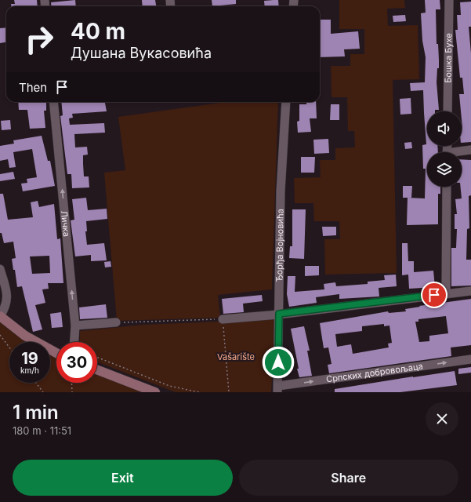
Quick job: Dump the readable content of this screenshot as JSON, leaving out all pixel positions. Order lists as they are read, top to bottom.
{
  "streets": {
    "street": [
      "Бошка Бухе",
      "Личка",
      "Ђорђа Војновића",
      "Српских добровољаца"
    ]
  },
  "crossings": [
    ["Ђорђа Војновића", "Српских добровољаца"]
  ],
  "one_way": ["Личка"],
  "parks": ["Vašarište"],
  "page": {
    "turn": ["40 m", "Душана Вукасовића"],
    "then": "Then",
    "speed": "19 km/h",
    "limit": "30",
    "heading": ["1 min", "180 m · 11:51"],
    "buttons": ["Exit", "Share"]
  }
}
